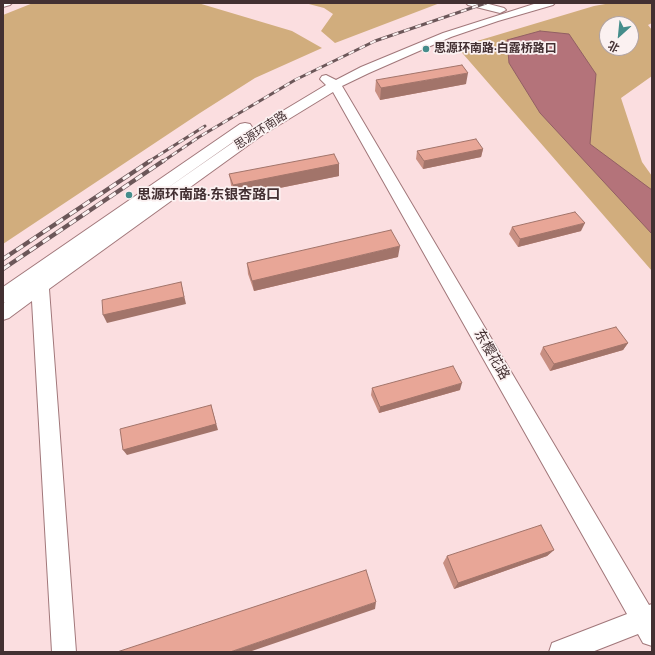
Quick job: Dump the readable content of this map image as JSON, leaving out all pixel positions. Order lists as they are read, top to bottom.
{
  "streets": {
    "street": ["思源环南路", "东樱花路"]
  },
  "crossings": [
    ["思源环南路", "东樱花路"]
  ],
  "places": ["思源环南路·白露桥路口", "思源环南路·东银杏路口"],
  "north": "bottom left"
}
